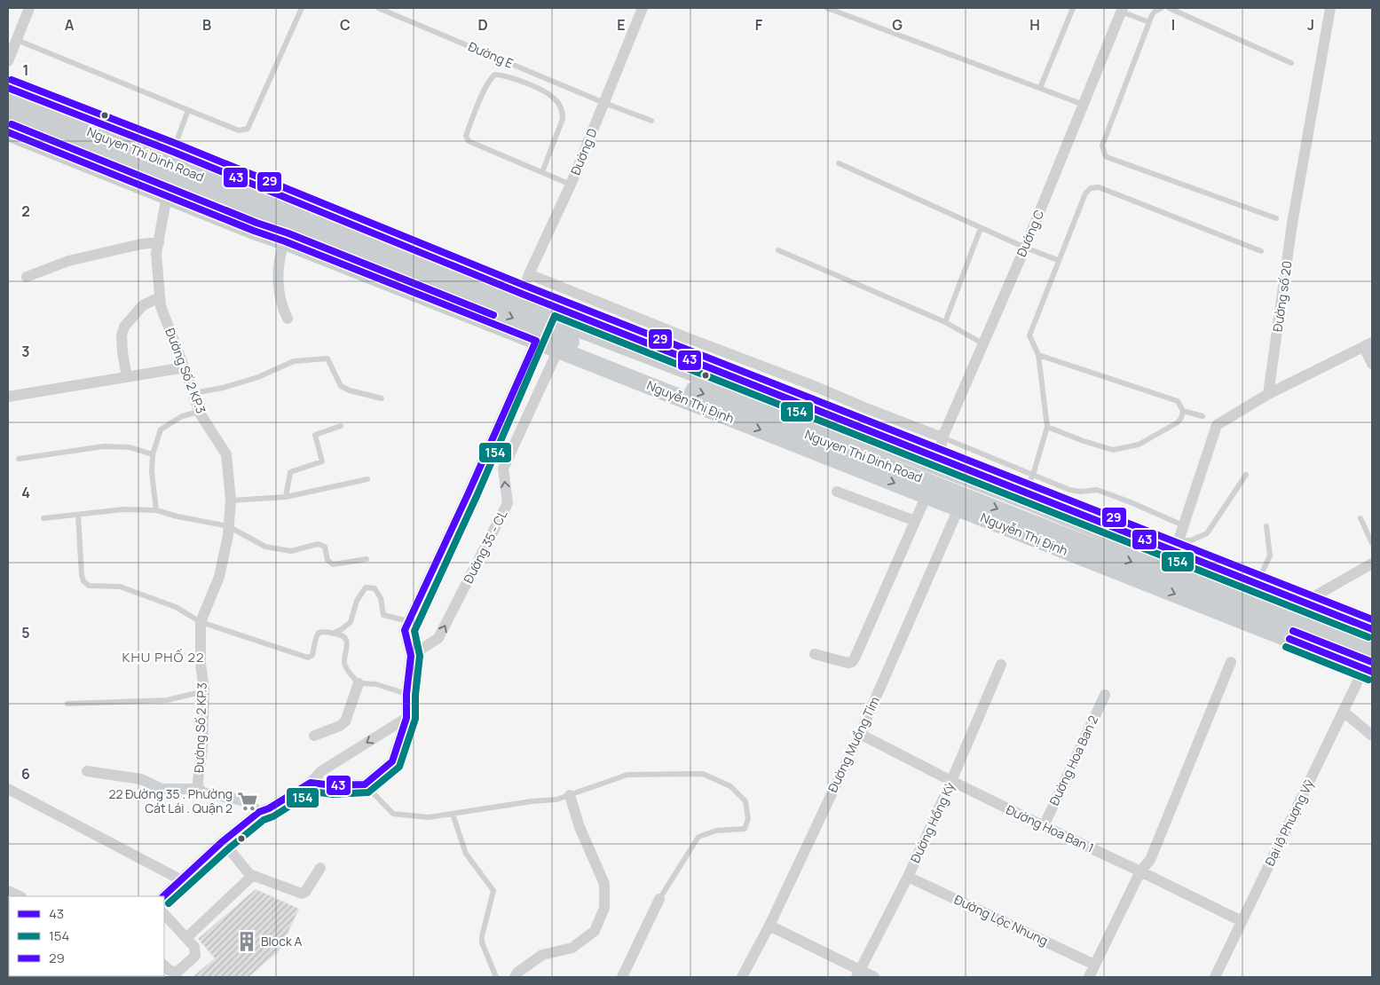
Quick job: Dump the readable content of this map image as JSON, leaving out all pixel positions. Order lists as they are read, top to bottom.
{
  "streets": {
    "main road": ["Nguyen Thi Dinh Road"],
    "street": [
      "Đường D",
      "Đường C",
      "Đường số 20",
      "Đường Số 2 KP.3",
      "Đường 35 - CL",
      "Đường Muồng Tím",
      "Đường Hoa Ban 2",
      "Đường Hồng Kỳ",
      "Đại lộ Phượng Vỹ",
      "Đường Hoa Ban 1",
      "Đường Lộc Nhung"
    ],
    "lane": ["Đường E"]
  },
  "crossings": [
    ["Đường E", "Đường D"],
    ["Nguyen Thi Dinh Road", "Đường C"],
    ["Nguyen Thi Dinh Road", "Đường Số 2 KP.3"],
    ["Nguyen Thi Dinh Road", "Đường 35 - CL"],
    ["Nguyen Thi Dinh Road", "Đường Muồng Tím"],
    ["Nguyen Thi Dinh Road", "Đại lộ Phượng Vỹ"],
    ["Đường Muồng Tím", "Đường Hoa Ban 1"],
    ["Đường Hoa Ban 2", "Đường Hoa Ban 1"],
    ["Đường Hồng Kỳ", "Đường Hoa Ban 1"],
    ["Đường Hồng Kỳ", "Đường Lộc Nhung"],
    ["Đại lộ Phượng Vỹ", "Đường Hoa Ban 1"]
  ],
  "districts": ["KHU PHỐ 22"],
  "places": {
    "supermarket": ["22 Đường 35 . Phường Cát Lái . Quận 2"],
    "building": ["Block A"]
  },
  "lines": ["transit line 29", "transit line 43", "transit line 154"],
  "legend": ["43", "154", "29"],
  "grid": {
    "columns": [
      "A",
      "B",
      "C",
      "D",
      "E",
      "F",
      "G",
      "H",
      "I",
      "J"
    ],
    "rows": [
      "1",
      "2",
      "3",
      "4",
      "5",
      "6"
    ]
  }
}
